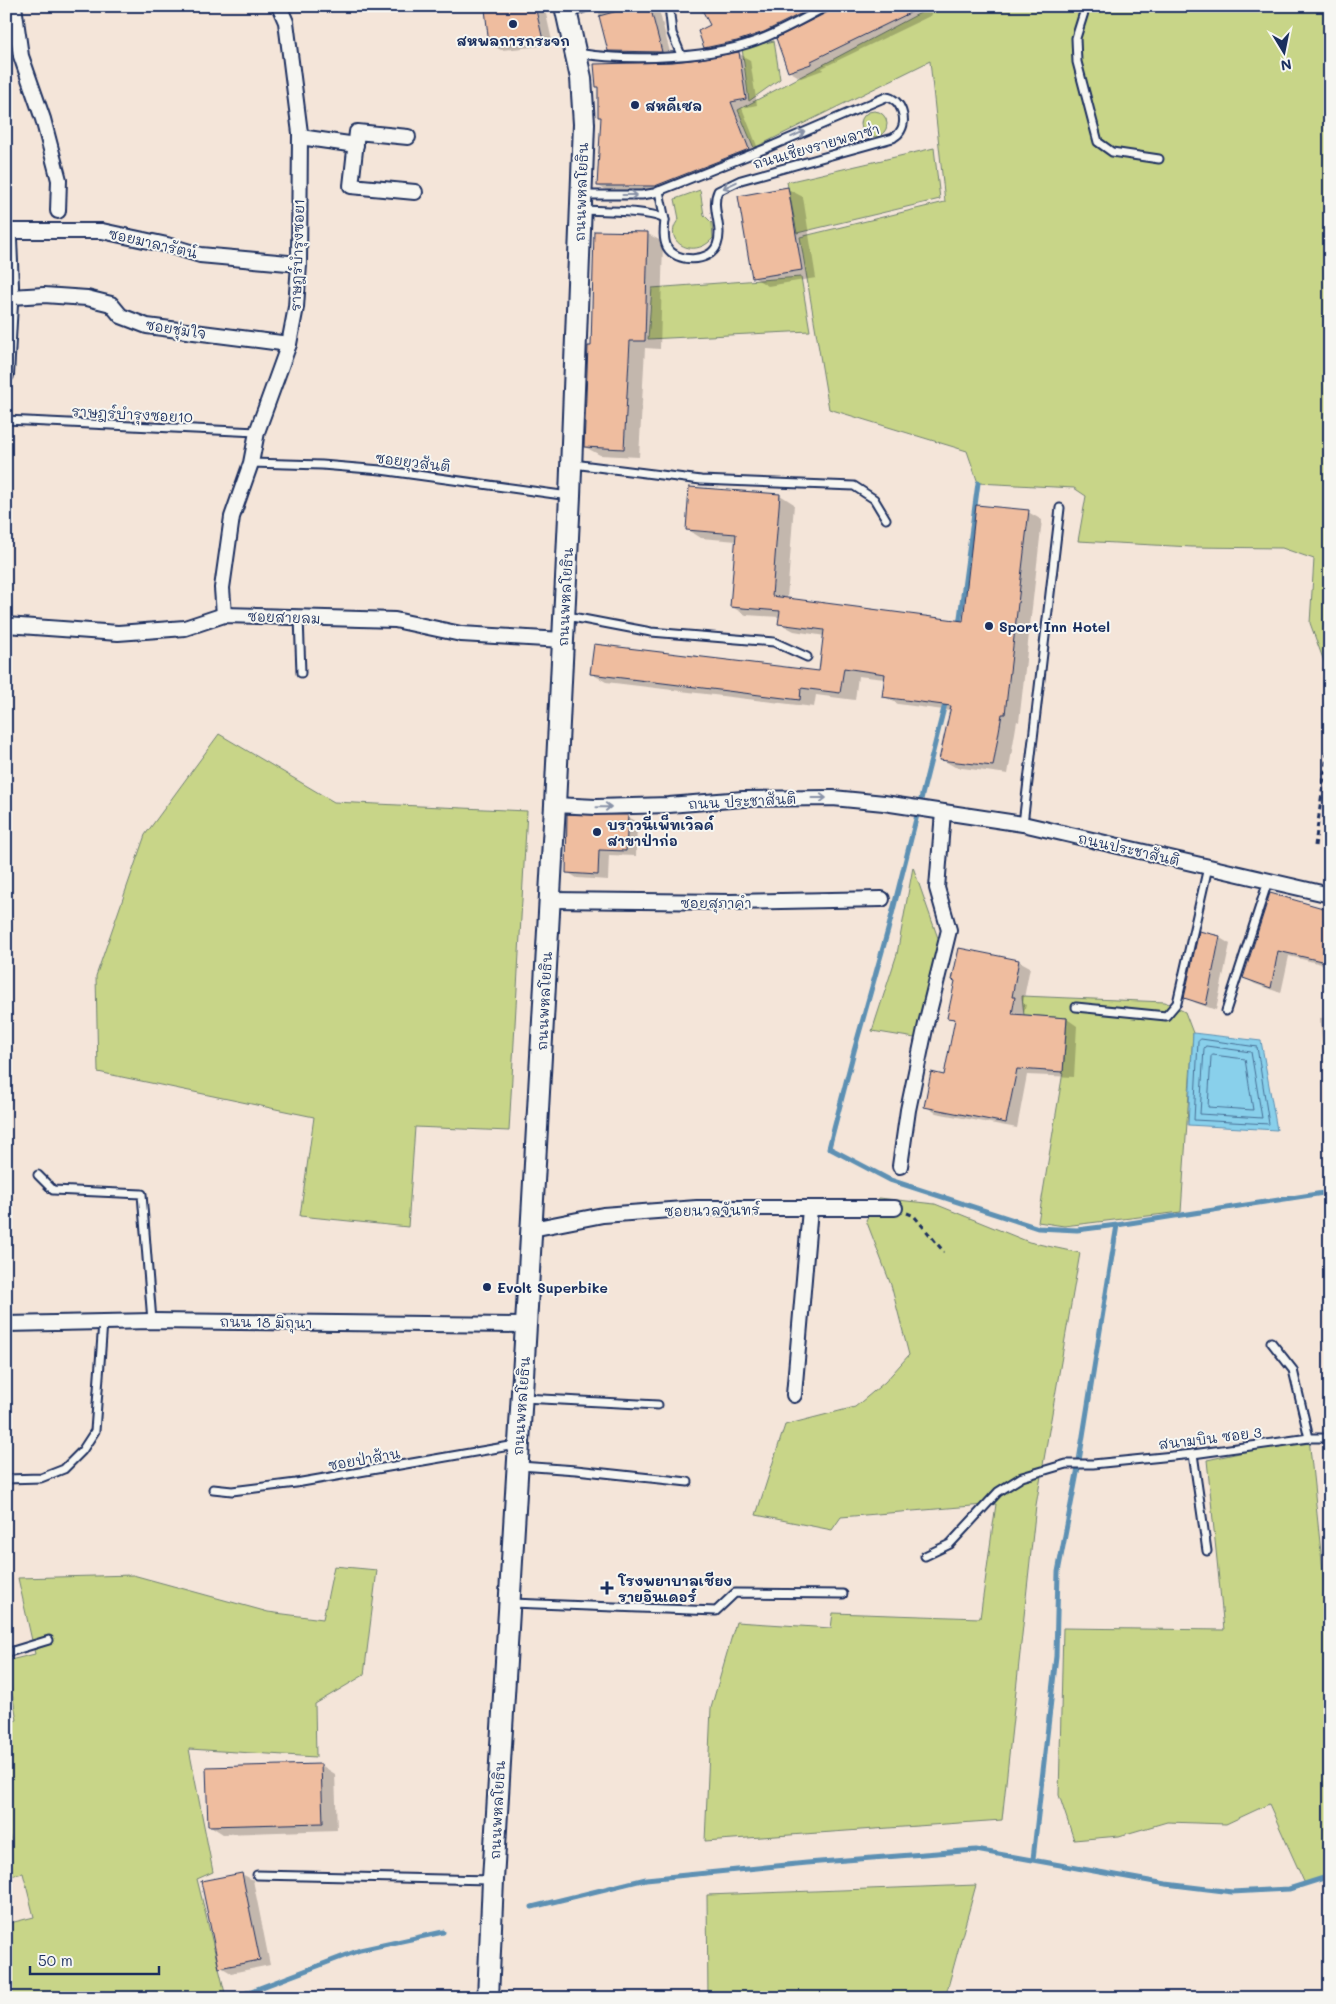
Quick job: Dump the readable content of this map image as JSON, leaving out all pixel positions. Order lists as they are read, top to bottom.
{
  "streets": {
    "main road": ["ถนนพหลโยธิน"],
    "street": [
      "ซอยมาลารัตน์",
      "ราษฎร์บำรุงซอย1",
      "ซอยชุ่มใจ",
      "ซอยสายลม",
      "ถนน ประชาสันติ",
      "ถนนประชาสันติ",
      "ซอยสุภาคำ",
      "ซอยนวลจันทร์",
      "ถนน 18 มิถุนา"
    ],
    "lane": [
      "ถนนเชียงรายพลาซ่า",
      "ราษฎร์บำรุงซอย10",
      "ซอยยุวสันติ",
      "สนามบิน ซอย 3",
      "ซอยป่าส้าน"
    ]
  },
  "crossings": [
    ["ถนนเชียงรายพลาซ่า", "ถนนพหลโยธิน"],
    ["ถนนพหลโยธิน", "ซอยยุวสันติ"],
    ["ถนนพหลโยธิน", "ซอยสายลม"],
    ["ถนนพหลโยธิน", "ถนน ประชาสันติ"],
    ["ถนนพหลโยธิน", "ซอยสุภาคำ"],
    ["ถนนพหลโยธิน", "ซอยนวลจันทร์"],
    ["ถนนพหลโยธิน", "ถนน 18 มิถุนา"],
    ["ถนนพหลโยธิน", "ซอยป่าส้าน"],
    ["ซอยมาลารัตน์", "ราษฎร์บำรุงซอย1"],
    ["ราษฎร์บำรุงซอย1", "ซอยชุ่มใจ"],
    ["ราษฎร์บำรุงซอย1", "ราษฎร์บำรุงซอย10"],
    ["ราษฎร์บำรุงซอย1", "ซอยยุวสันติ"],
    ["ราษฎร์บำรุงซอย1", "ซอยสายลม"],
    ["ถนน ประชาสันติ", "ถนนประชาสันติ"]
  ],
  "one_way": ["ถนน ประชาสันติ"],
  "places": {
    "other": [
      "สหพลการกระจก",
      "สหดีเซล",
      "Sport Inn Hotel",
      "บราวนี่เพ็ทเวิลด์ สาขาป่าก่อ",
      "Evolt Superbike"
    ],
    "health": ["โรงพยาบาลเชียง รายอินเดอร์"]
  },
  "scale_bar": "50 m",
  "north": "bottom"
}
